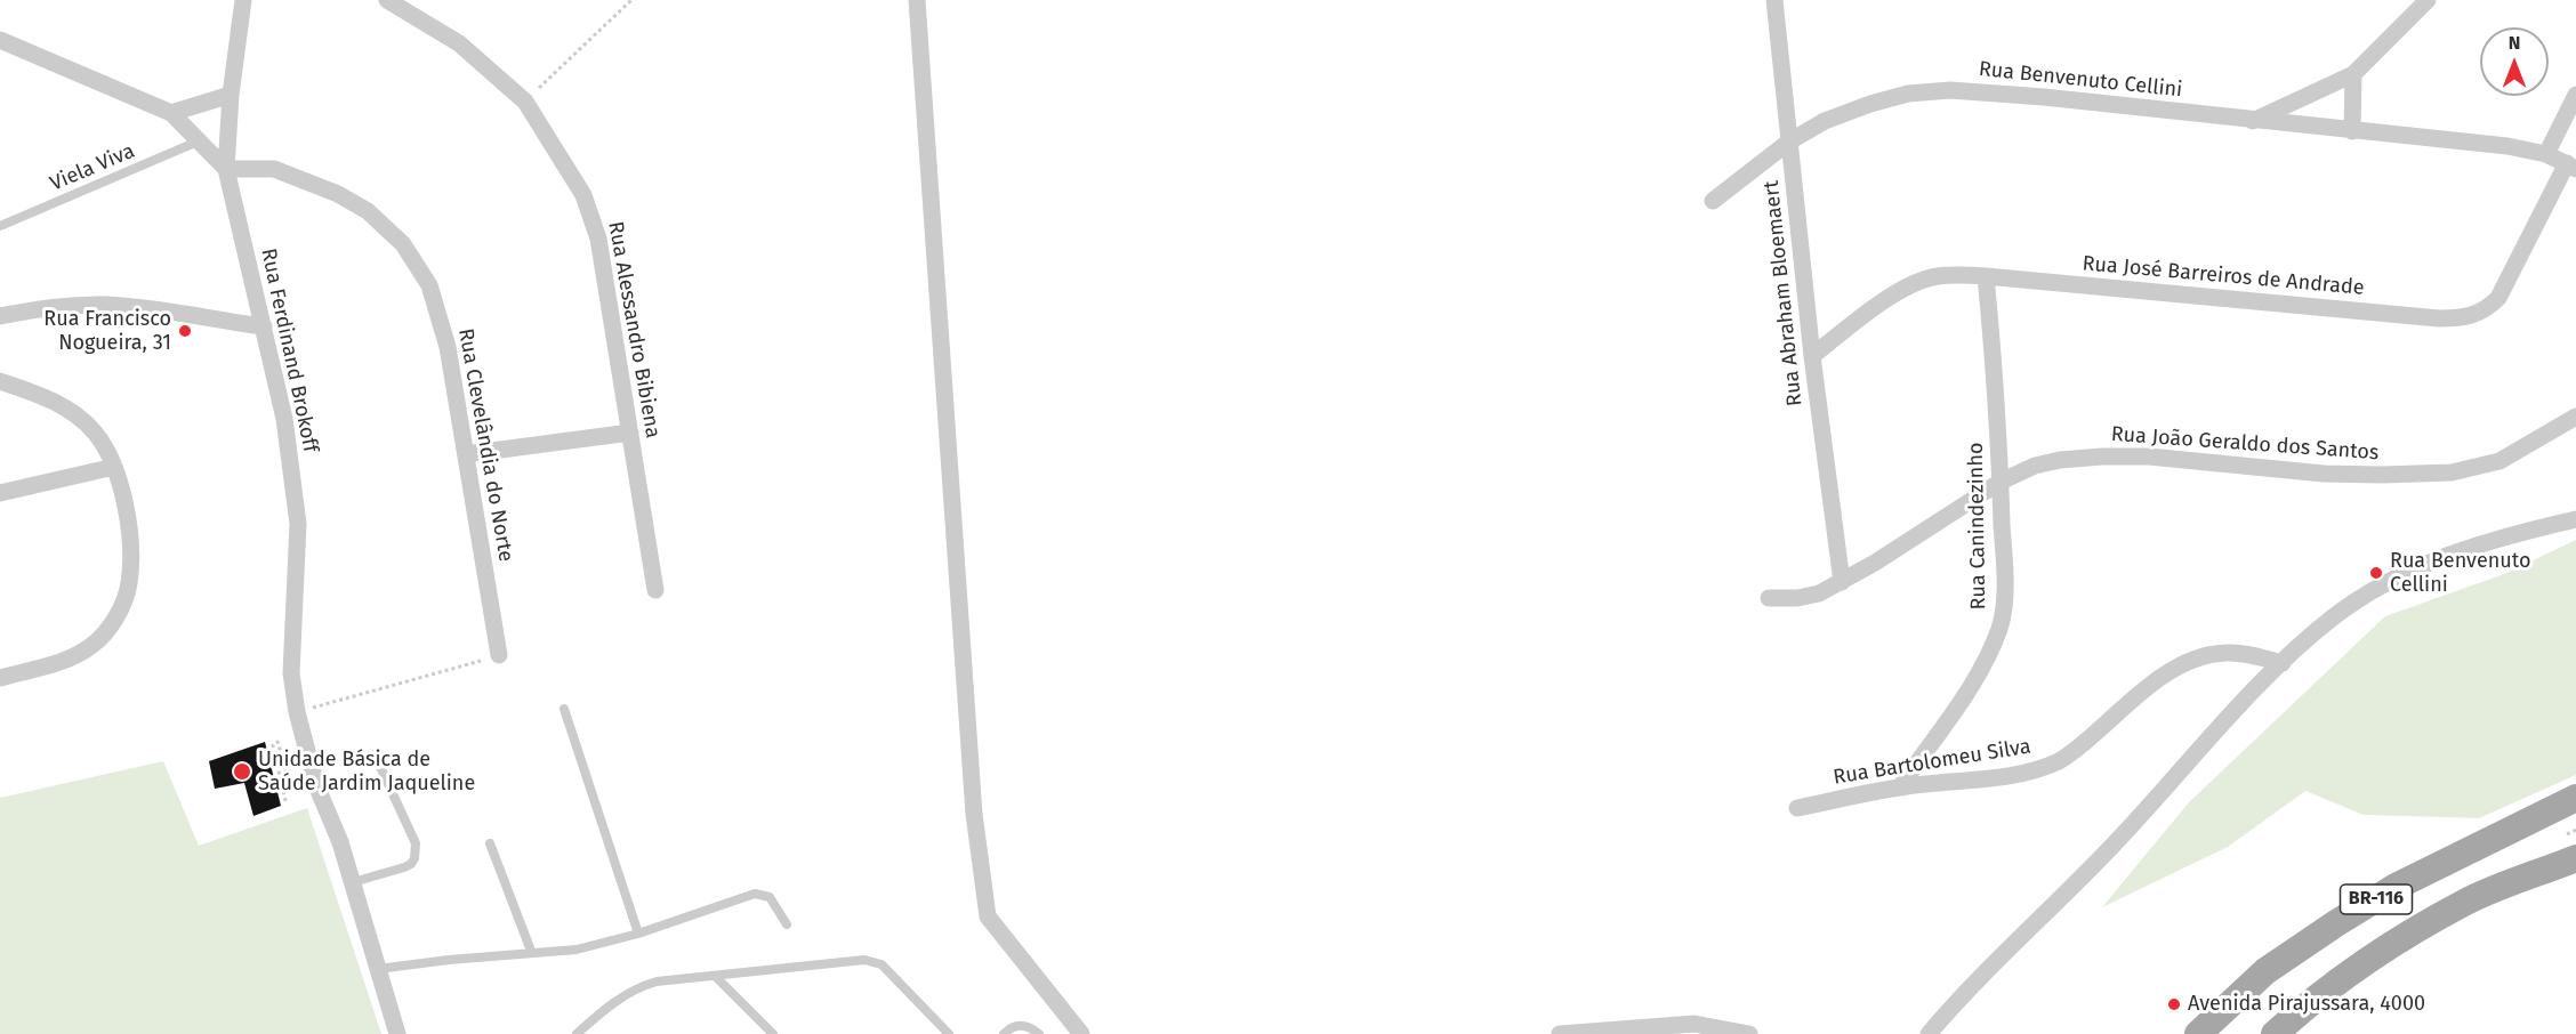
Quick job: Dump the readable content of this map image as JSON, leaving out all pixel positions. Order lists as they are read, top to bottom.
{
  "streets": {
    "main road": ["BR-116"],
    "street": [
      "Rua Benvenuto Cellini",
      "Rua José Barreiros de Andrade",
      "Rua Abraham Bloemaert",
      "Rua Alessandro Bibiena",
      "Rua Ferdinand Brokoff",
      "Rua João Geraldo dos Santos",
      "Rua Clevelândia do Norte",
      "Rua Canindezinho",
      "Rua Bartolomeu Silva"
    ],
    "lane": ["Viela Viva"]
  },
  "crossings": [
    ["Rua Benvenuto Cellini", "Rua José Barreiros de Andrade"],
    ["Rua Benvenuto Cellini", "Rua Abraham Bloemaert"],
    ["Rua José Barreiros de Andrade", "Rua Abraham Bloemaert"],
    ["Rua José Barreiros de Andrade", "Rua Canindezinho"],
    ["Rua Abraham Bloemaert", "Rua João Geraldo dos Santos"],
    ["Rua Ferdinand Brokoff", "Rua Clevelândia do Norte"],
    ["Rua João Geraldo dos Santos", "Rua Canindezinho"],
    ["Rua Canindezinho", "Rua Bartolomeu Silva"]
  ],
  "places": [
    "Rua Francisco Nogueira, 31",
    "Rua Benvenuto Cellini",
    "Unidade Básica de Saúde Jardim Jaqueline",
    "Avenida Pirajussara, 4000"
  ],
  "north": "top"
}
